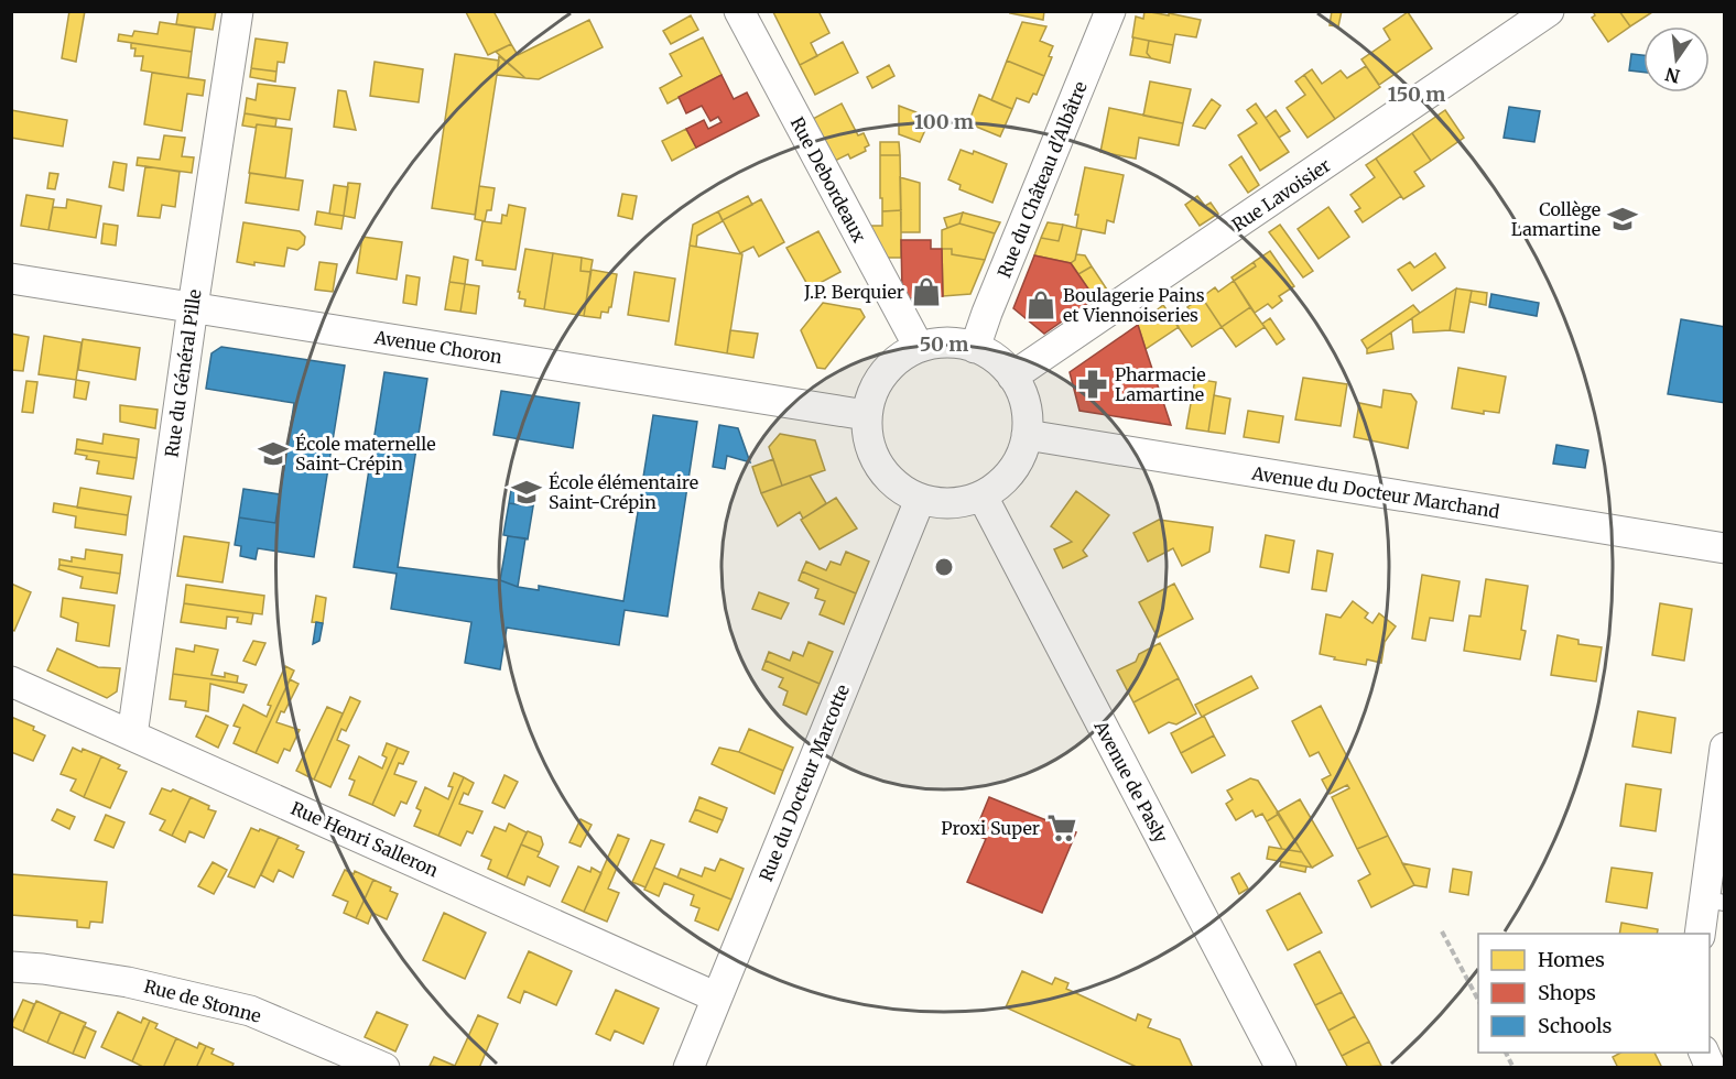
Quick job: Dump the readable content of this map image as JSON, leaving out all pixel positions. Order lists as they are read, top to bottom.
{
  "streets": {
    "street": [
      "Rue Debordeaux",
      "Rue du Château d'Albâtre",
      "Rue Lavoisier",
      "Avenue Choron",
      "Rue du Général Pille",
      "Avenue du Docteur Marchand",
      "Avenue de Pasly",
      "Rue du Docteur Marcotte",
      "Rue Henri Salleron",
      "Rue de Stonne"
    ]
  },
  "crossings": [
    ["Rue Debordeaux", "Rue du Château d'Albâtre"],
    ["Rue Debordeaux", "Rue Lavoisier"],
    ["Rue Debordeaux", "Avenue Choron"],
    ["Rue Debordeaux", "Avenue du Docteur Marchand"],
    ["Rue Debordeaux", "Avenue de Pasly"],
    ["Rue Debordeaux", "Rue du Docteur Marcotte"],
    ["Rue du Château d'Albâtre", "Rue Lavoisier"],
    ["Rue du Château d'Albâtre", "Avenue Choron"],
    ["Rue du Château d'Albâtre", "Avenue du Docteur Marchand"],
    ["Rue du Château d'Albâtre", "Avenue de Pasly"],
    ["Rue du Château d'Albâtre", "Rue du Docteur Marcotte"],
    ["Rue Lavoisier", "Avenue Choron"],
    ["Rue Lavoisier", "Avenue du Docteur Marchand"],
    ["Rue Lavoisier", "Avenue de Pasly"],
    ["Rue Lavoisier", "Rue du Docteur Marcotte"],
    ["Avenue Choron", "Rue du Général Pille"],
    ["Avenue Choron", "Avenue du Docteur Marchand"],
    ["Avenue Choron", "Avenue de Pasly"],
    ["Avenue Choron", "Rue du Docteur Marcotte"],
    ["Rue du Général Pille", "Rue Henri Salleron"],
    ["Avenue du Docteur Marchand", "Avenue de Pasly"],
    ["Avenue du Docteur Marchand", "Rue du Docteur Marcotte"],
    ["Avenue de Pasly", "Rue du Docteur Marcotte"],
    ["Rue du Docteur Marcotte", "Rue Henri Salleron"]
  ],
  "places": {
    "school or university": ["Collège Lamartine", "École maternelle Saint-Crépin", "École élémentaire Saint-Crépin"],
    "shop": ["J.P. Berquier", "Boulagerie Pains et Viennoiseries"],
    "pharmacy": ["Pharmacie Lamartine"],
    "supermarket": ["Proxi Super"]
  },
  "legend": ["Homes", "Shops", "Schools"],
  "north": "bottom",
  "rings": ["150 m", "100 m", "50 m"]
}
